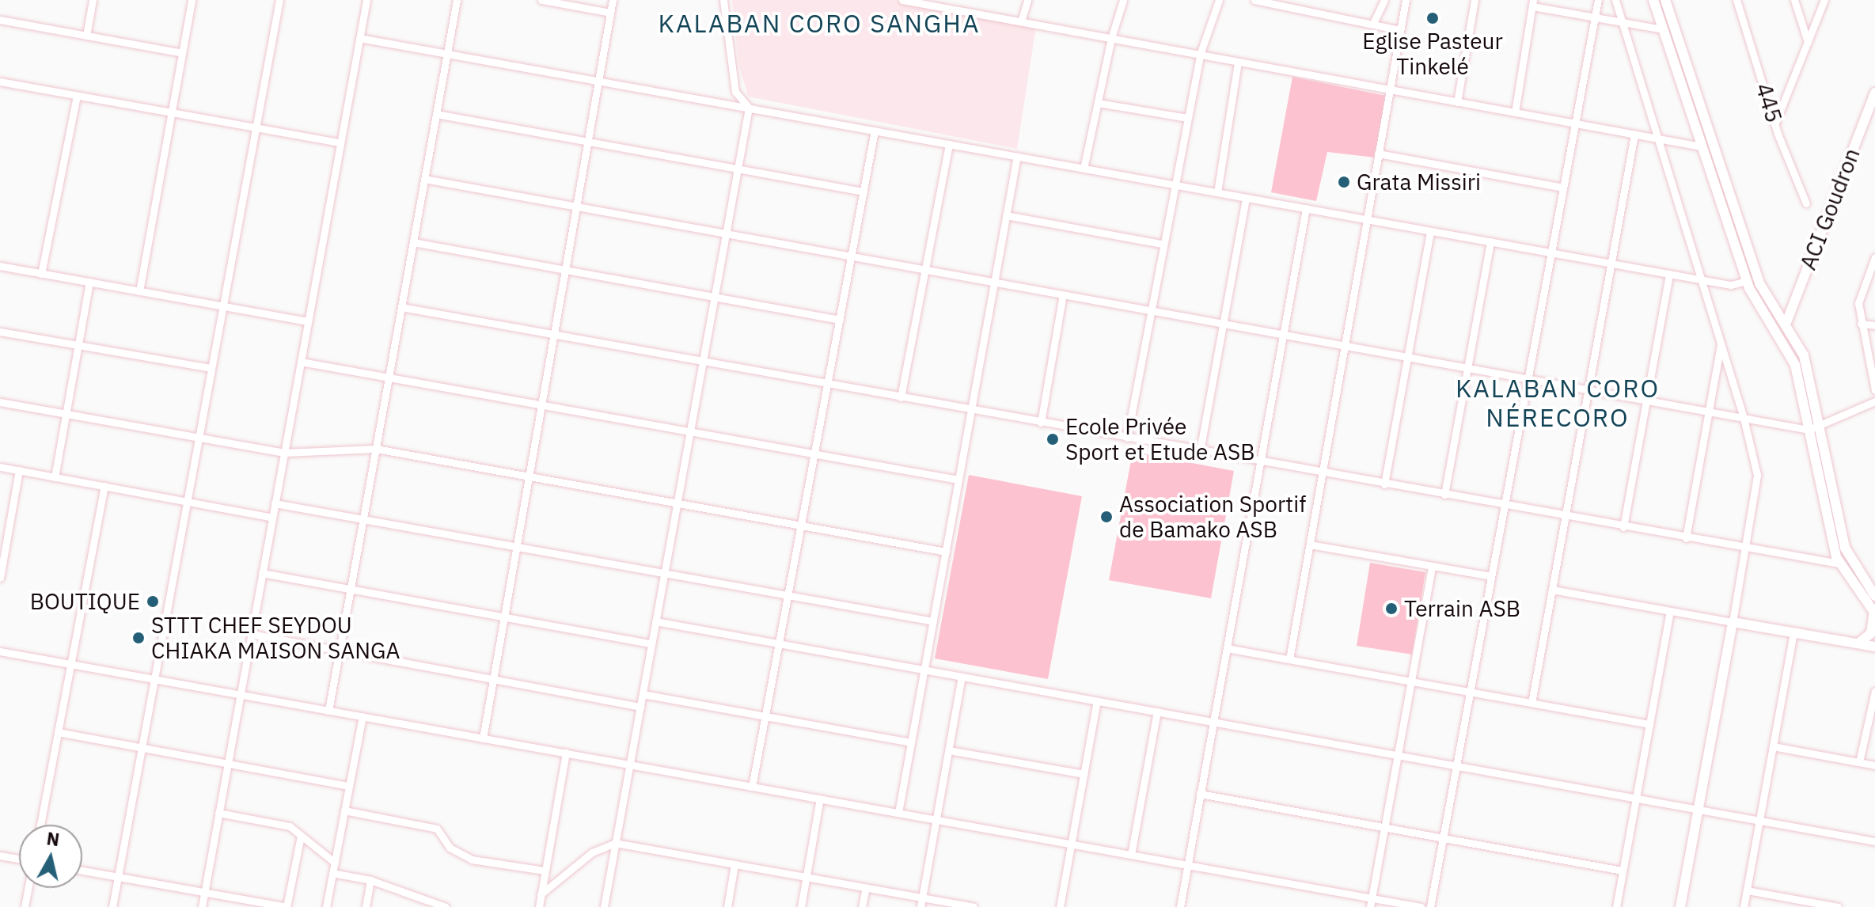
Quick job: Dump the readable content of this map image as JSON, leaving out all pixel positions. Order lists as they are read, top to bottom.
{
  "streets": {
    "main road": ["ACI Goudron"],
    "street": ["445"]
  },
  "districts": ["KALABAN CORO SANGHA", "KALABAN CORO NÉRECORO"],
  "places": [
    "Eglise Pasteur Tinkelé",
    "Grata Missiri",
    "Ecole Privée Sport et Etude ASB",
    "Association Sportif de Bamako ASB",
    "BOUTIQUE",
    "Terrain ASB",
    "STTT CHEF SEYDOU CHIAKA MAISON SANGA"
  ],
  "north": "top"
}
